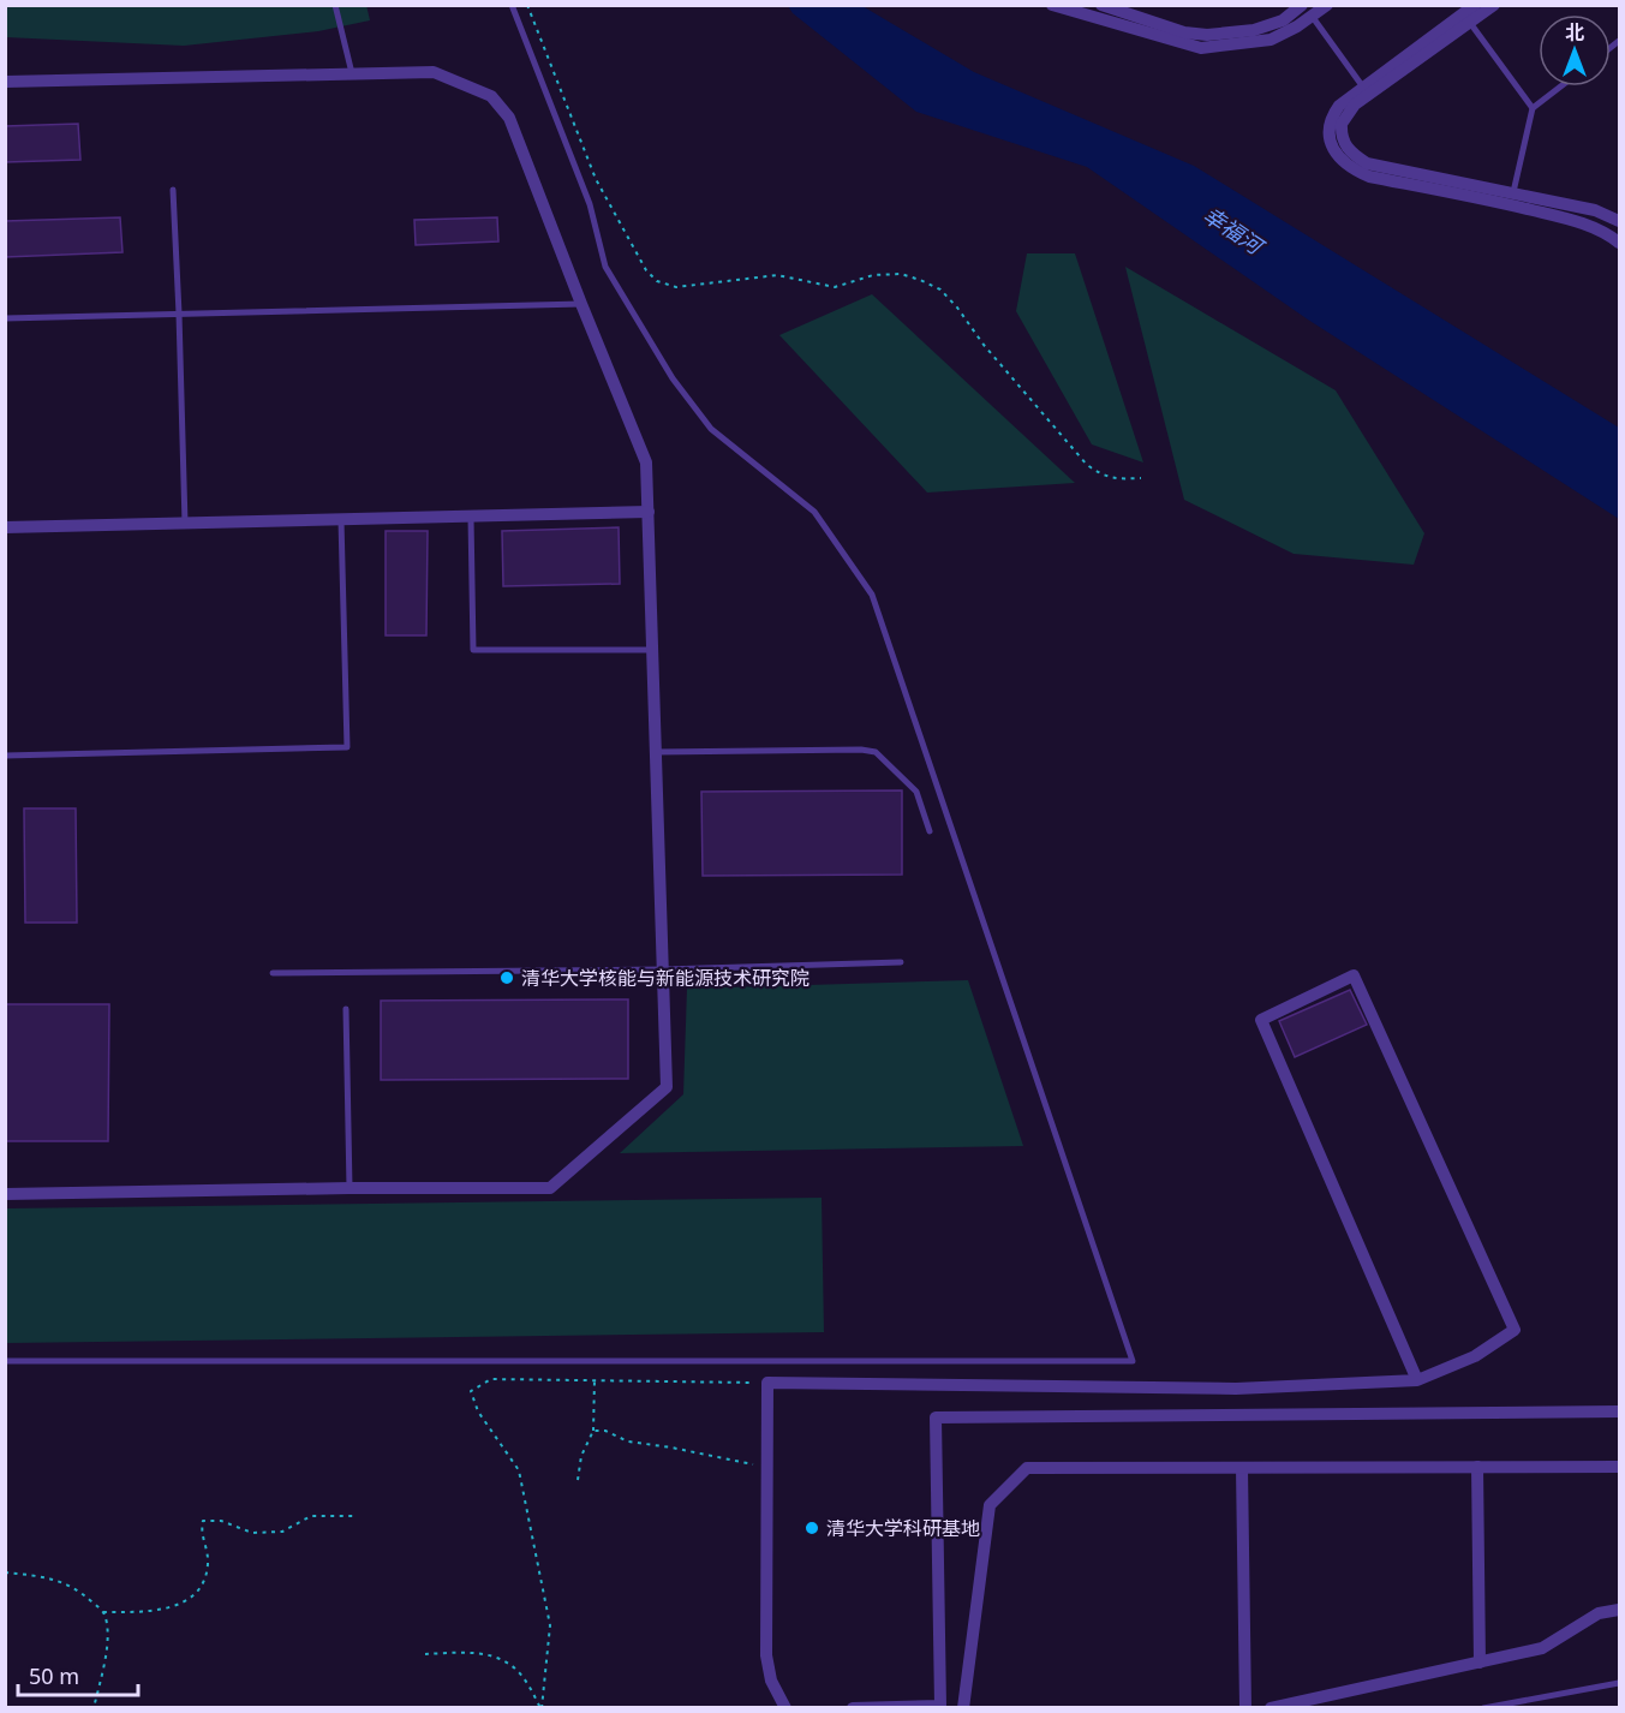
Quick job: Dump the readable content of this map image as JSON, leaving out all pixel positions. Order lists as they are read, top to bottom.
{
  "water": ["幸福河"],
  "places": ["清华大学核能与新能源技术研究院", "清华大学科研基地"],
  "scale_bar": "50 m",
  "north": "top"
}
